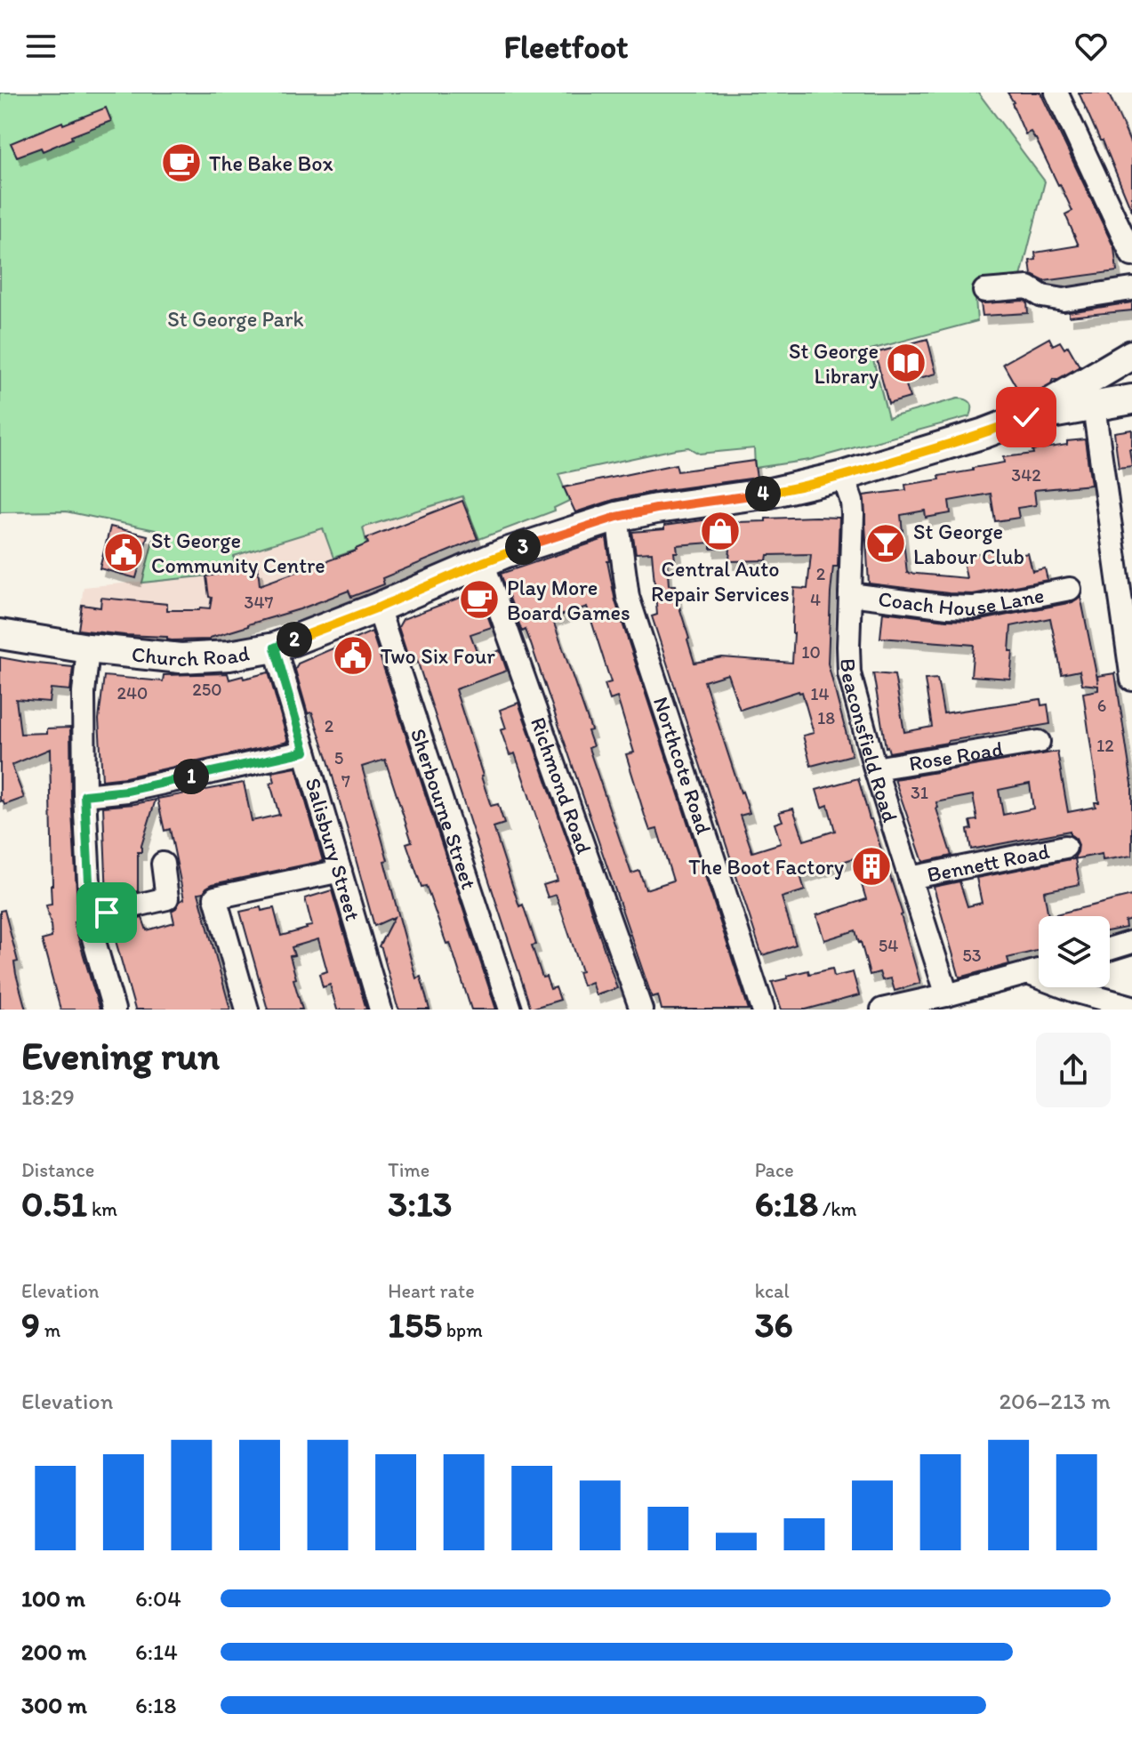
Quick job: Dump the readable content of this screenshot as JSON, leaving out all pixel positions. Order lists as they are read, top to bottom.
{
  "streets": {
    "main road": ["Church Road"],
    "street": [
      "Coach House Lane",
      "Beaconsfield Road",
      "Rose Road",
      "Northcote Road",
      "Richmond Road",
      "Sherbourne Street",
      "Salisbury Street",
      "Bennett Road"
    ]
  },
  "crossings": [
    ["Coach House Lane", "Beaconsfield Road"],
    ["Church Road", "Beaconsfield Road"],
    ["Church Road", "Northcote Road"],
    ["Church Road", "Richmond Road"],
    ["Church Road", "Sherbourne Street"],
    ["Church Road", "Salisbury Street"],
    ["Beaconsfield Road", "Rose Road"],
    ["Beaconsfield Road", "Bennett Road"]
  ],
  "parks": ["St George Park"],
  "places": {
    "cafe": ["The Bake Box", "Play More Board Games"],
    "library": ["St George Library"],
    "shop": ["Central Auto Repair Services"],
    "bar": ["St George Labour Club"],
    "public building": ["St George Community Centre", "Two Six Four"],
    "building": ["The Boot Factory"]
  },
  "house_numbers": [
    "342",
    "2",
    "4",
    "347",
    "10",
    "250",
    "240",
    "14",
    "6",
    "18",
    "2",
    "12",
    "5",
    "7",
    "31",
    "54",
    "53"
  ],
  "page": {
    "header": "Fleetfoot",
    "pins": [
      "4",
      "3",
      "2",
      "1"
    ],
    "heading": ["Evening run", "18:29"],
    "stats": [
      ["Distance", "0.51 km"],
      ["Time", "3:13"],
      ["Pace", "6:18 /km"],
      ["Elevation", "9 m"],
      ["Heart rate", "155 bpm"],
      ["kcal", "36"]
    ],
    "chart": ["Elevation", "206–213 m"],
    "list": [
      {
        "name": "100 m",
        "note": "6:04"
      },
      {
        "name": "200 m",
        "note": "6:14"
      },
      {
        "name": "300 m",
        "note": "6:18"
      }
    ]
  }
}
